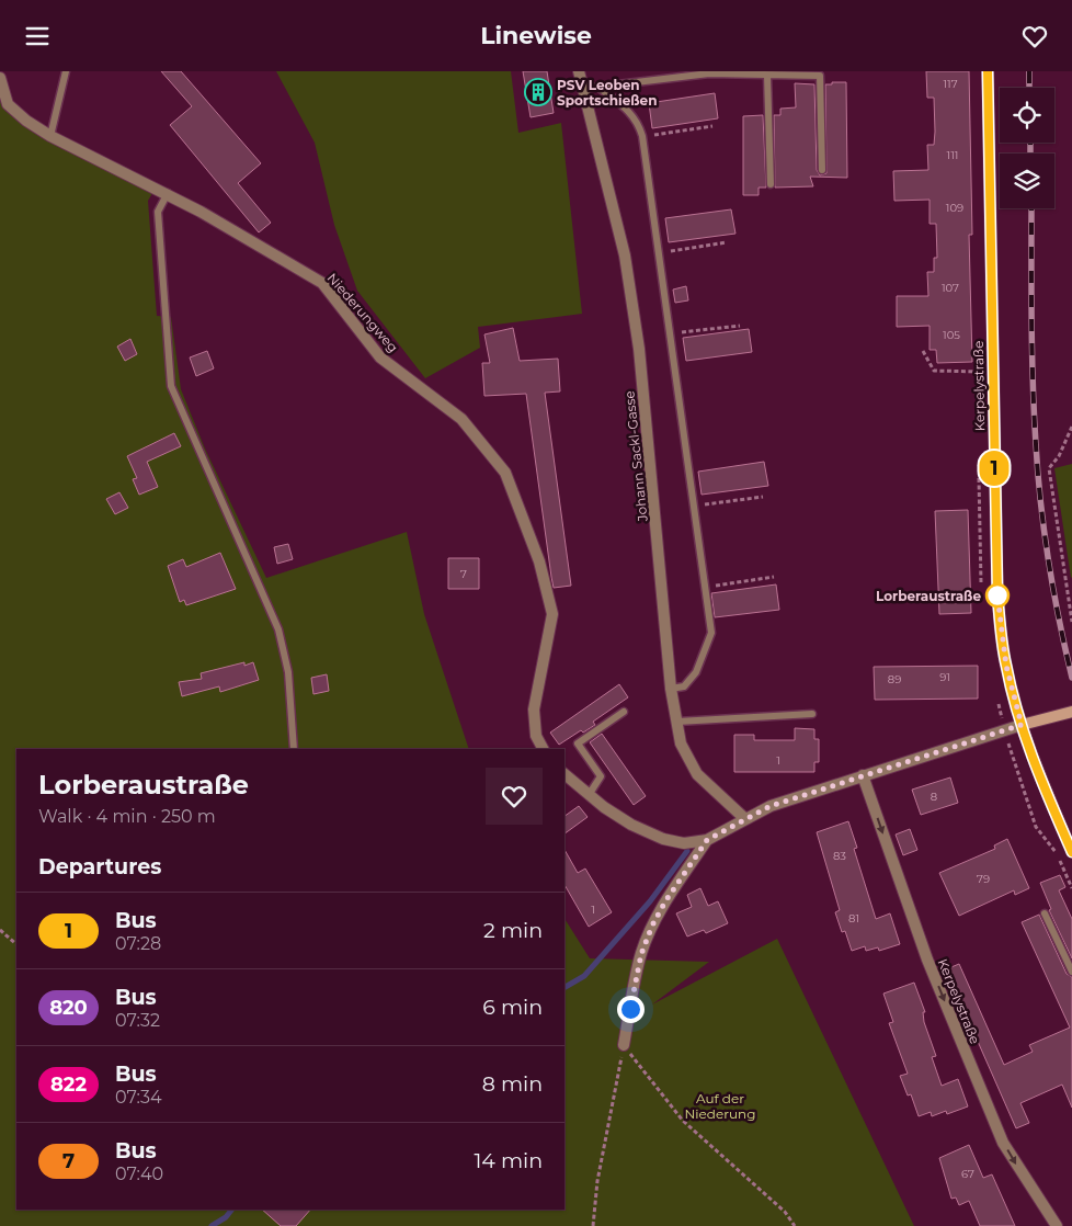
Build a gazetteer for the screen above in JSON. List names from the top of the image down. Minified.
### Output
{"streets":{"main road":["Kerpelystraße"],"street":["Niederungweg","Johann Sackl-Gasse"]},"one_way":["Kerpelystraße"],"parks":["Auf der Niederung"],"places":{"building":["PSV Leoben Sportschießen"],"other":["Lorberaustraße"]},"lines":["bus line 1"],"house_numbers":["117","111","109","107","105","7","91","89","1","8","83","79","1","81","67"],"page":{"header":"Linewise","on_map":"1","heading":[["Lorberaustraße","Walk · 4 min · 250 m"],"Departures"],"list":[{"mark":"1","name":"Bus","note":"07:28","value":"2 min"},{"mark":"820","name":"Bus","note":"07:32","value":"6 min"},{"mark":"822","name":"Bus","note":"07:34","value":"8 min"},{"mark":"7","name":"Bus","note":"07:40","value":"14 min"}]}}
